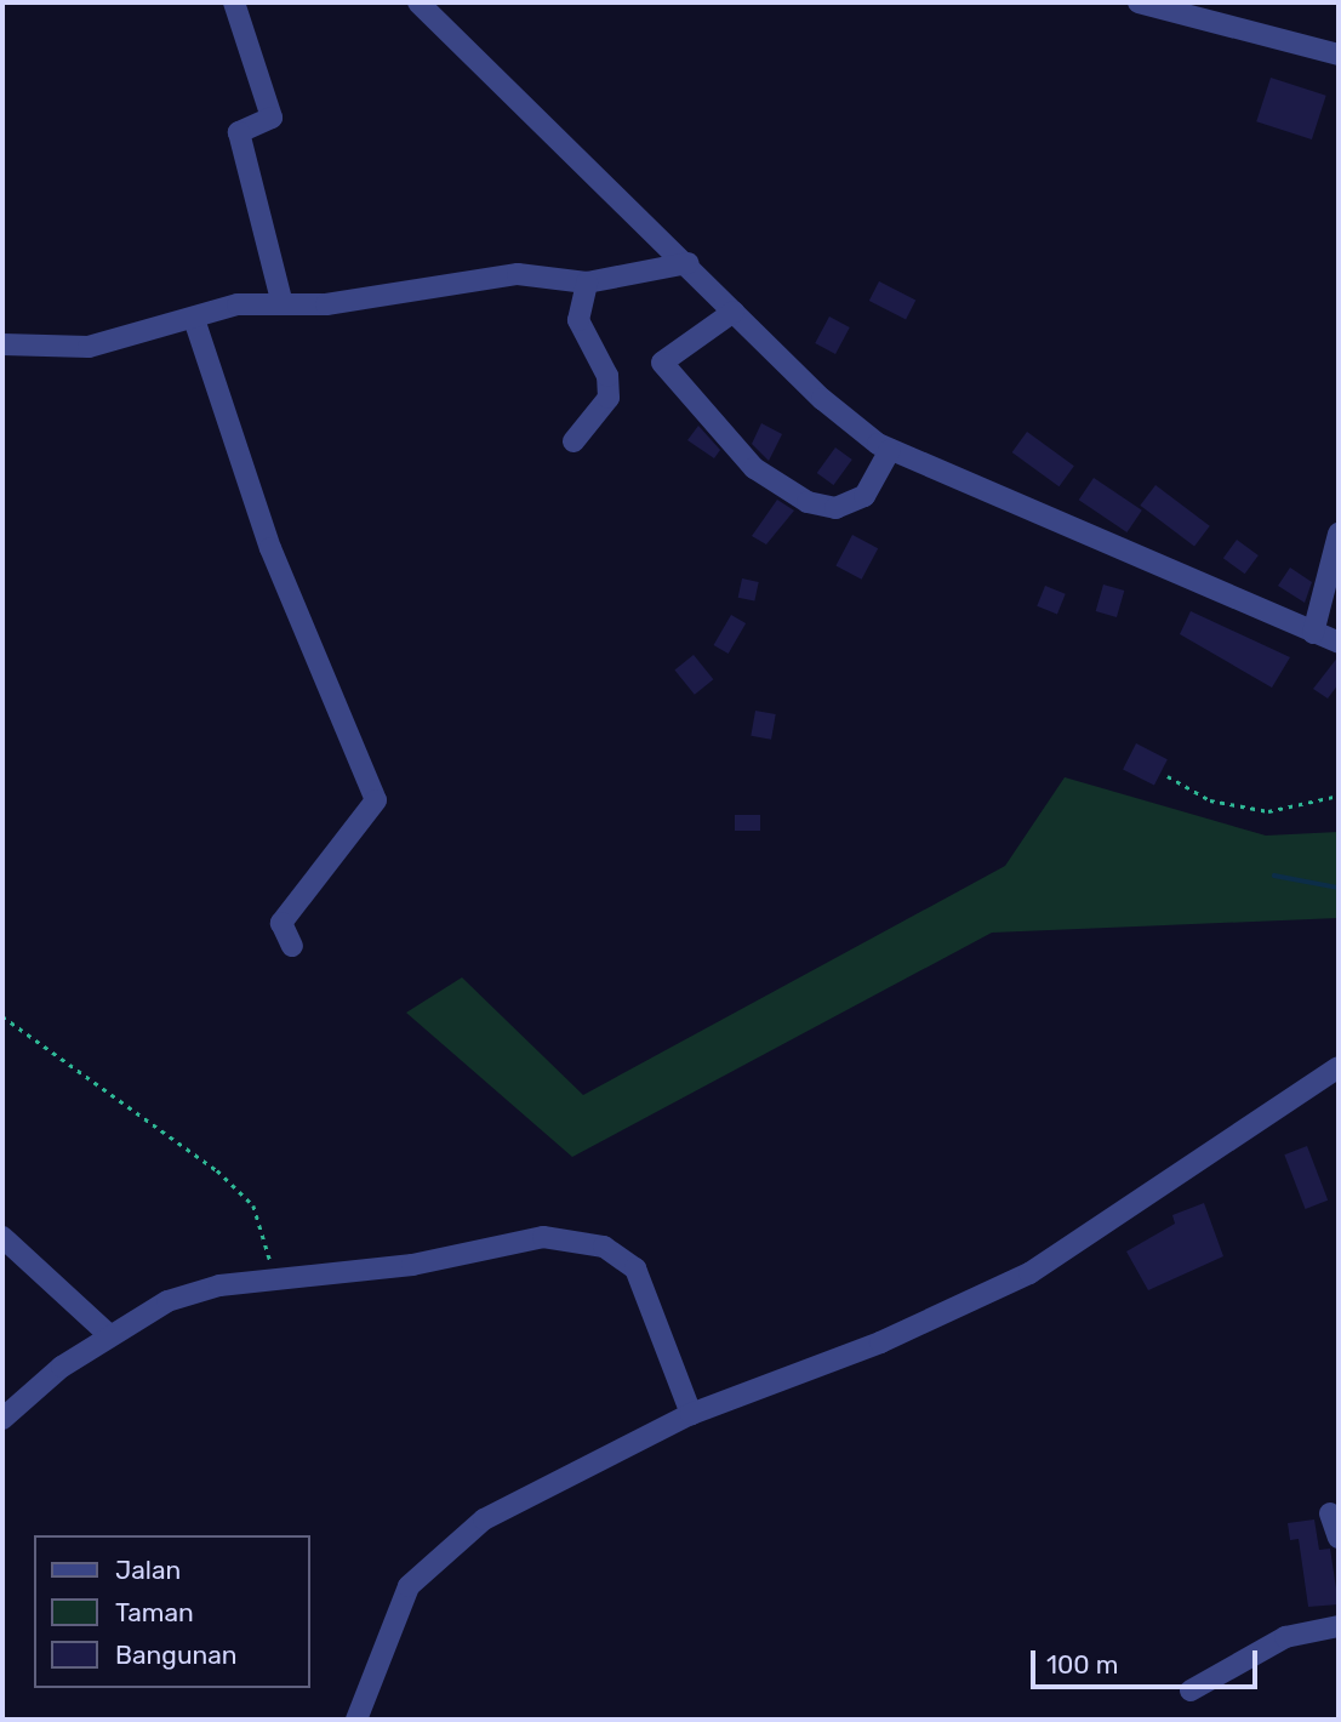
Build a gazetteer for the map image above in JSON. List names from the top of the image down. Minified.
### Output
{"legend":["Jalan","Taman","Bangunan"],"scale_bar":"100 m"}
